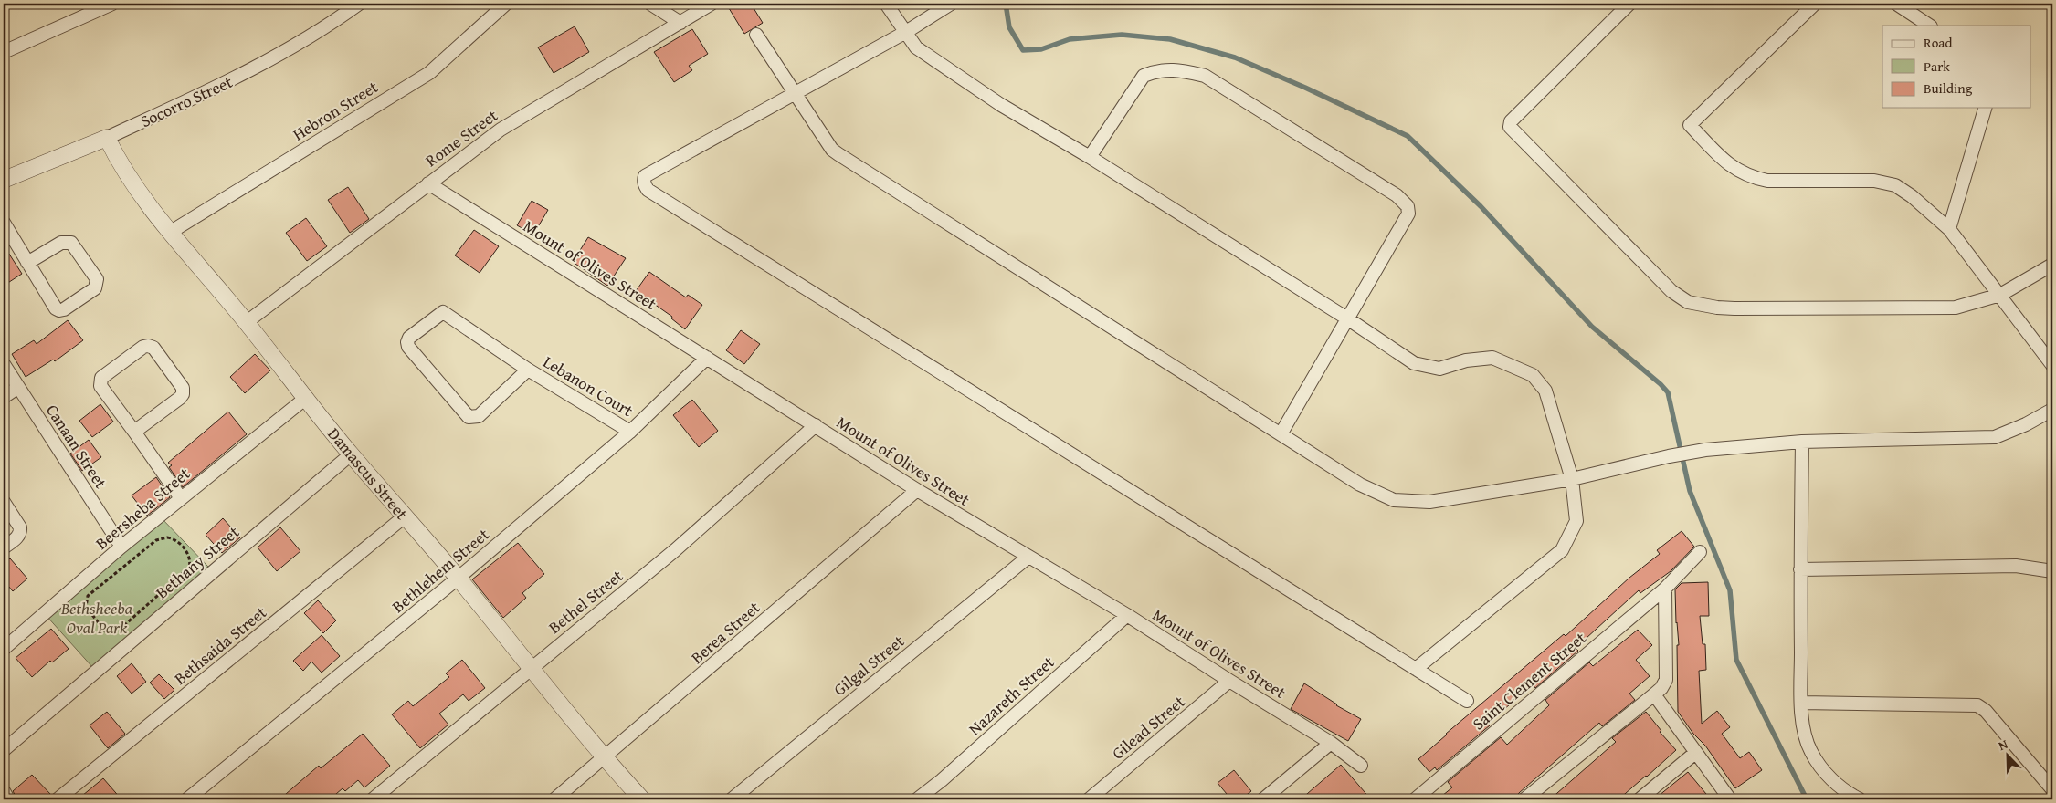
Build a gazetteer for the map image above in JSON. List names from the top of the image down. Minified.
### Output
{"streets":{"street":["Socorro Street","Hebron Street","Rome Street","Mount of Olives Street","Lebanon Court","Canaan Street","Damascus Street","Beersheba Street","Bethany Street","Bethlehem Street","Bethel Street","Berea Street","Bethsaida Street","Gilgal Street","Saint Clement Street","Nazareth Street","Gilead Street"]},"crossings":[["Socorro Street","Damascus Street"],["Hebron Street","Damascus Street"],["Rome Street","Mount of Olives Street"],["Rome Street","Damascus Street"],["Mount of Olives Street","Bethlehem Street"],["Mount of Olives Street","Bethel Street"],["Mount of Olives Street","Berea Street"],["Mount of Olives Street","Gilgal Street"],["Mount of Olives Street","Nazareth Street"],["Mount of Olives Street","Gilead Street"],["Lebanon Court","Bethlehem Street"],["Canaan Street","Beersheba Street"],["Damascus Street","Beersheba Street"],["Damascus Street","Bethany Street"],["Damascus Street","Bethlehem Street"],["Damascus Street","Bethel Street"],["Damascus Street","Berea Street"],["Damascus Street","Bethsaida Street"]],"parks":["Bethsheeba Oval Park"],"legend":["Road","Park","Building"],"north":"top left"}
